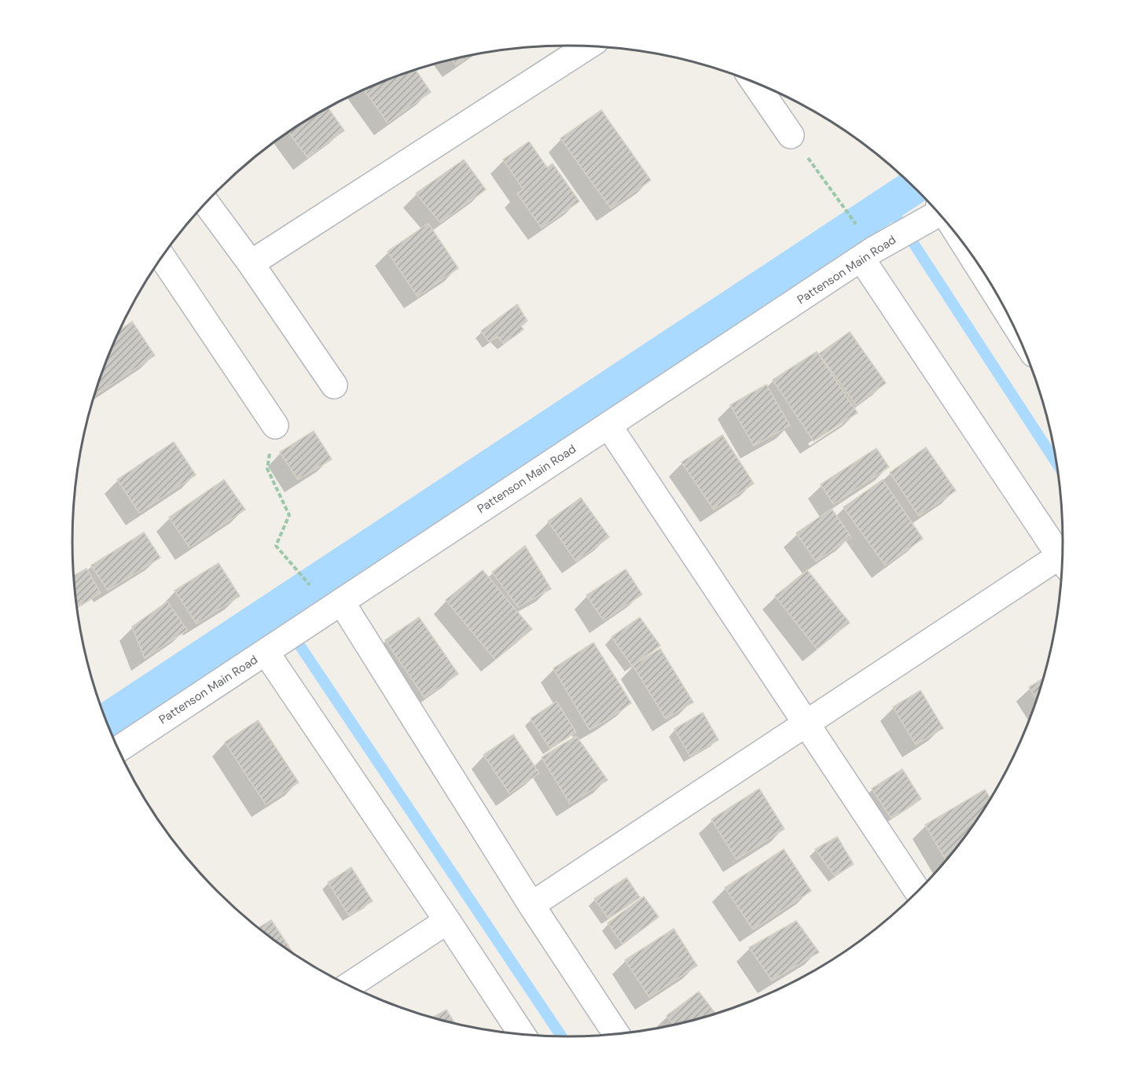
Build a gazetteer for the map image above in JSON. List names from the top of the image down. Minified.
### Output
{"streets":{"street":["Pattenson Main Road"]}}
